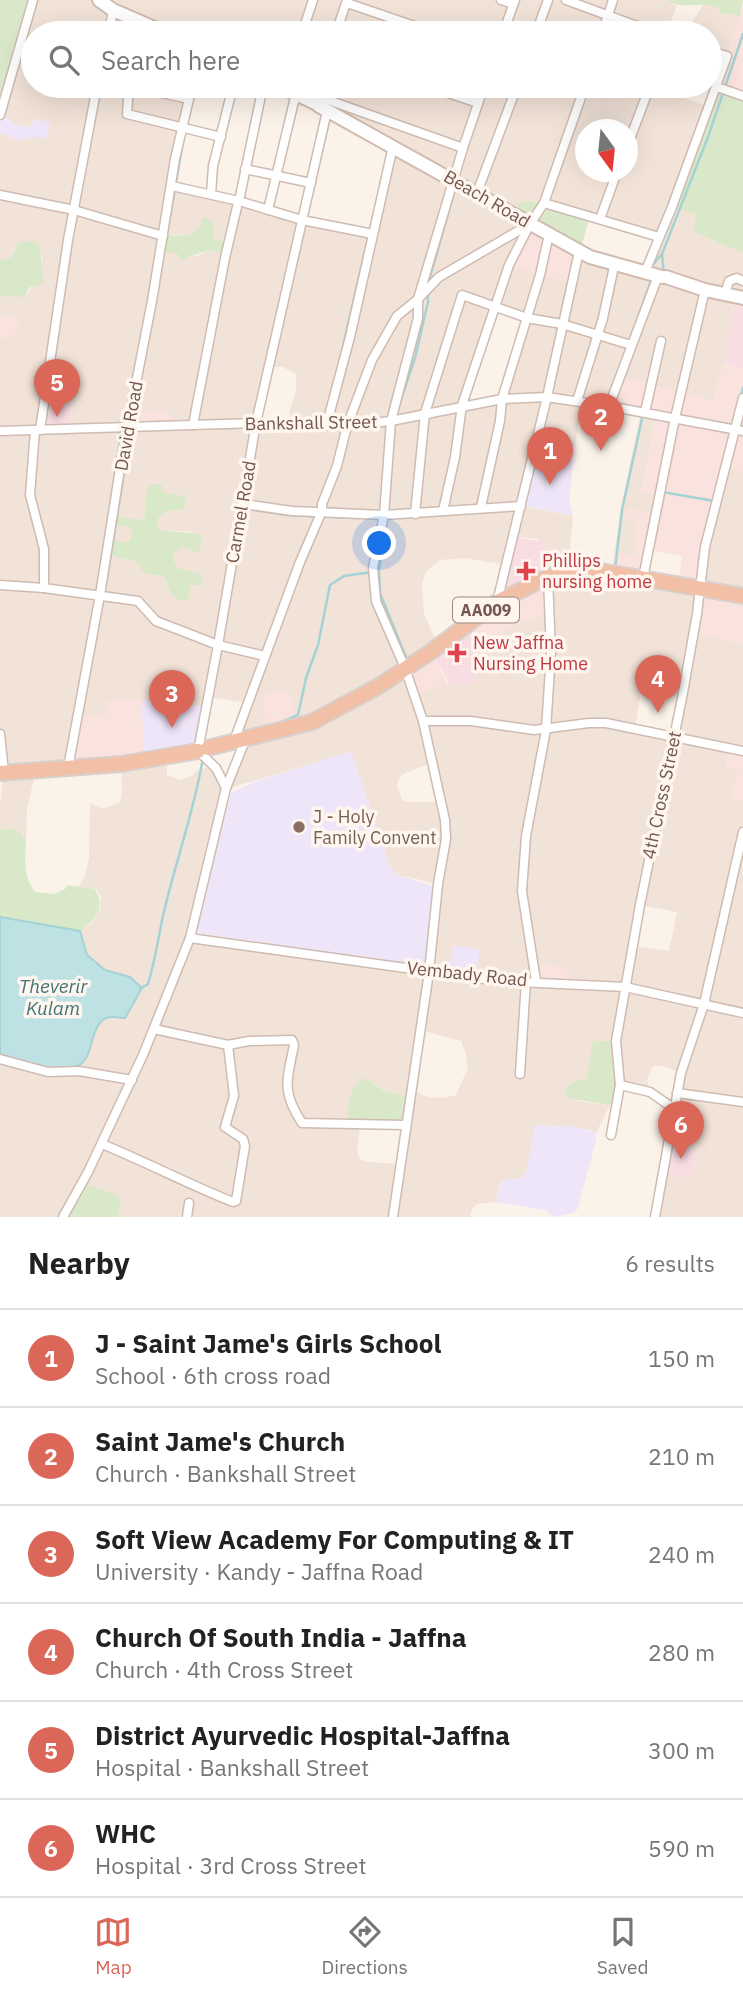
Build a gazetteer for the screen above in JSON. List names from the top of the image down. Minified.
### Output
{"streets":{"highway":["AA009"],"main road":["Beach Road"],"street":["Bankshall Street","David Road","Carmel Road","4th Cross Street","Vembady Road"]},"crossings":[["Beach Road","Carmel Road"],["Bankshall Street","David Road"],["Bankshall Street","Carmel Road"],["Bankshall Street","4th Cross Street"],["David Road","AA009"],["Carmel Road","AA009"],["AA009","4th Cross Street"],["4th Cross Street","Vembady Road"]],"water":["Theverir Kulam"],"places":{"health":["Phillips nursing home","New Jaffna Nursing Home"],"other":["J - Holy Family Convent"]},"north":"bottom","page":{"search":"Search here","pins":["5","2","1","4","3","6"],"heading":["Nearby","6 results"],"list":[{"mark":"1","name":"J - Saint Jame's Girls School","note":"School · 6th cross road","value":"150 m"},{"mark":"2","name":"Saint Jame's Church","note":"Church · Bankshall Street","value":"210 m"},{"mark":"3","name":"Soft View Academy For Computing & IT","note":"University · Kandy - Jaffna Road","value":"240 m"},{"mark":"4","name":"Church Of South India - Jaffna","note":"Church · 4th Cross Street","value":"280 m"},{"mark":"5","name":"District Ayurvedic Hospital-Jaffna","note":"Hospital · Bankshall Street","value":"300 m"},{"mark":"6","name":"WHC","note":"Hospital · 3rd Cross Street","value":"590 m"}],"nav":["Map","Directions","Saved"]}}
